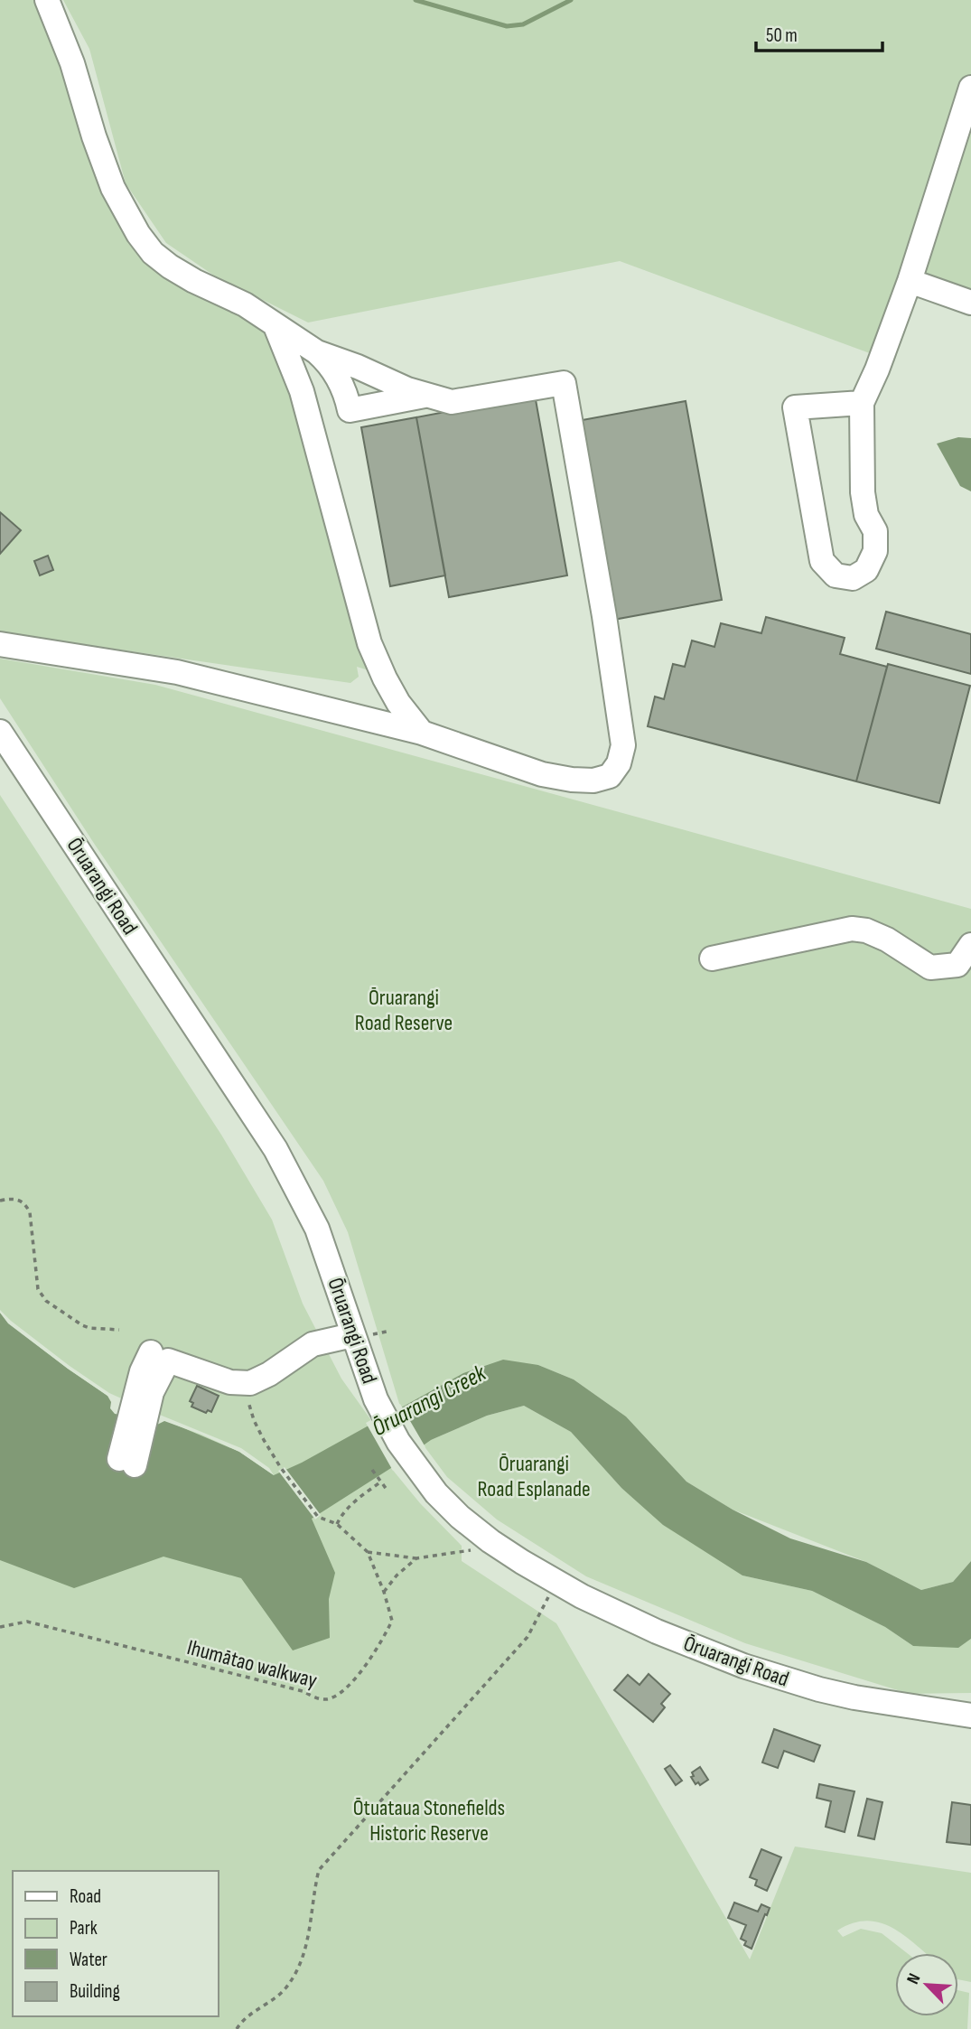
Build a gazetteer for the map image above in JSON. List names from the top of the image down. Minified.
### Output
{"streets":{"street":["Ōruarangi Road"],"path":["Ihumātao walkway"]},"water":["Ōruarangi Creek"],"parks":["Ōruarangi Road Reserve","Ōruarangi Road Esplanade","Ōtuataua Stonefields Historic Reserve"],"legend":["Road","Park","Water","Building"],"scale_bar":"50 m","north":"top left"}
